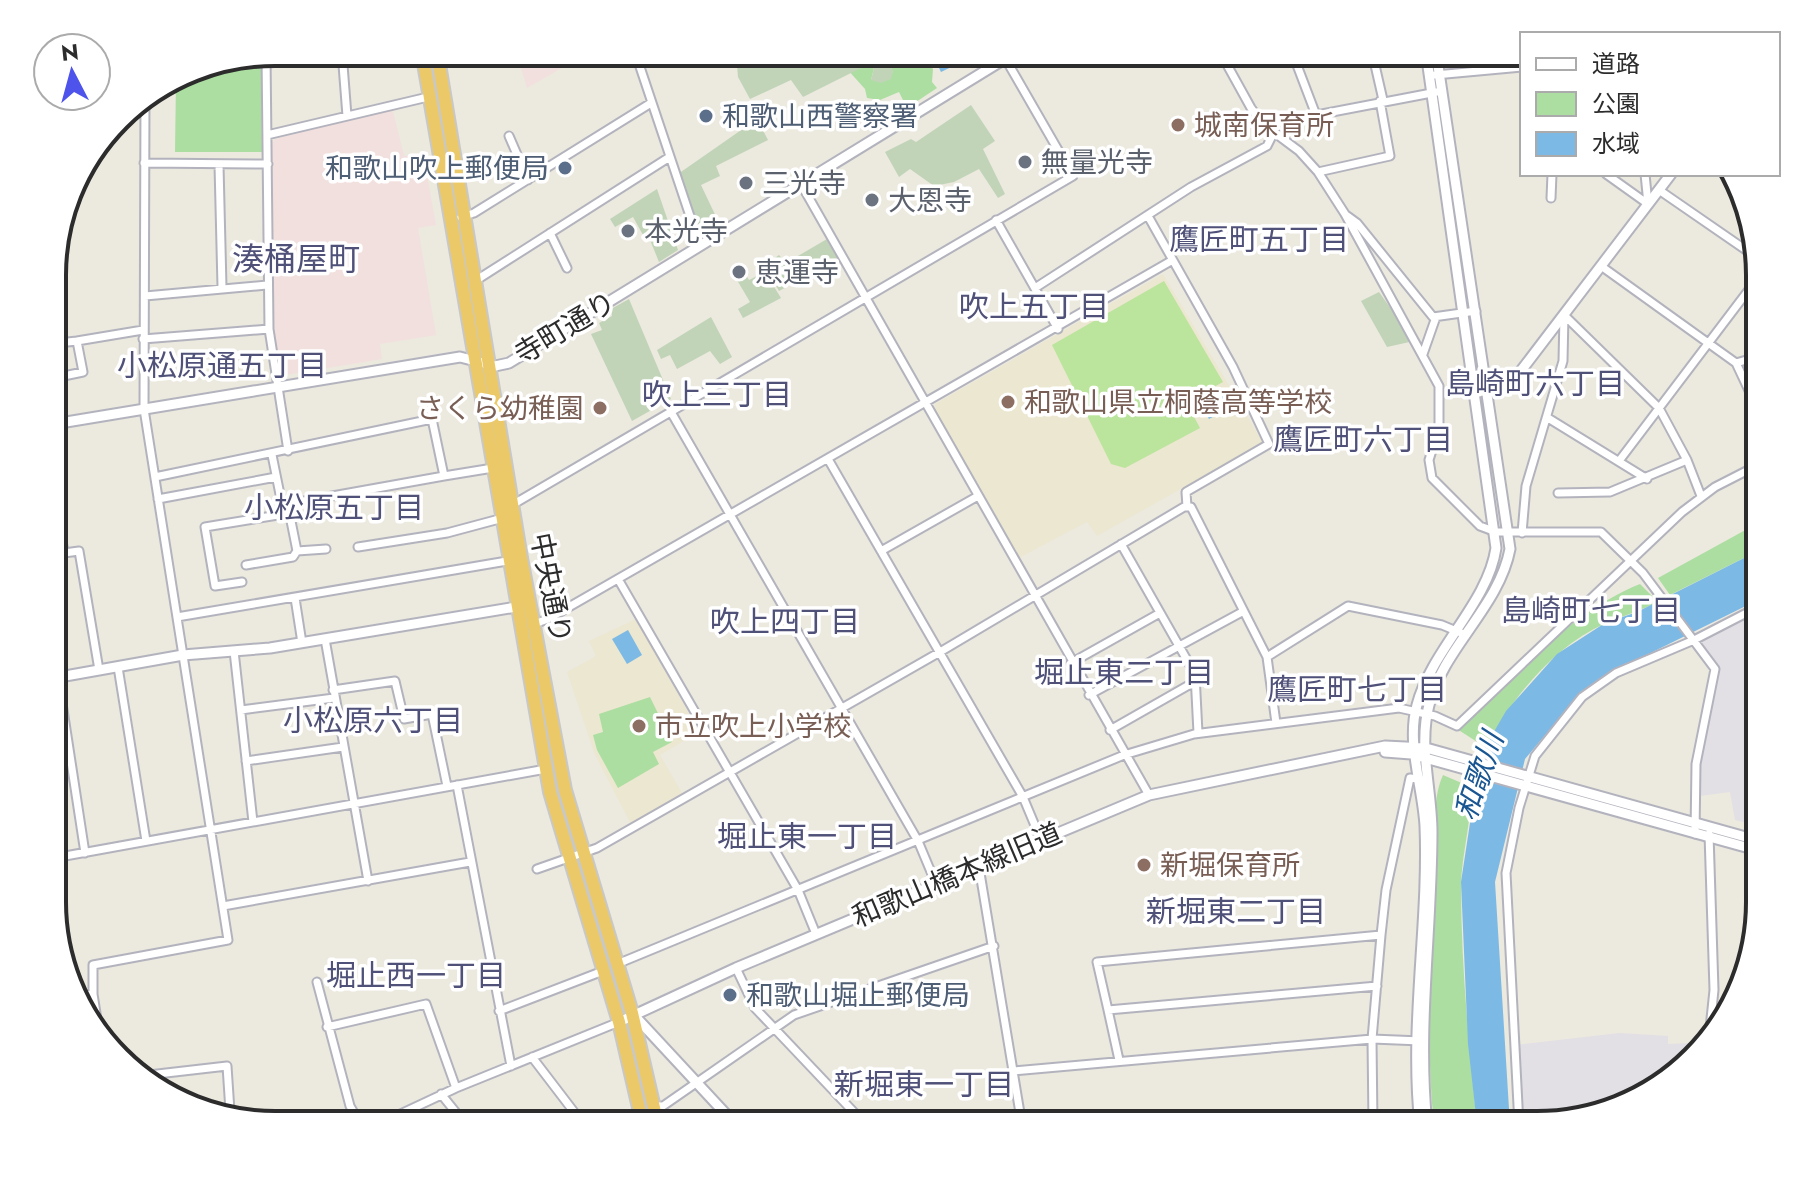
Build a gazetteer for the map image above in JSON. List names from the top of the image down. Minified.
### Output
{"streets":{"highway":["中央通り"],"street":["寺町通り","和歌山橋本線旧道"]},"crossings":[["寺町通り","中央通り"],["中央通り","和歌山橋本線旧道"]],"districts":["鷹匠町五丁目","湊桶屋町","吹上五丁目","小松原通五丁目","島崎町六丁目","吹上三丁目","鷹匠町六丁目","小松原五丁目","島崎町七丁目","吹上四丁目","堀止東二丁目","鷹匠町七丁目","小松原六丁目","堀止東一丁目","新堀東二丁目","堀止西一丁目","新堀東一丁目"],"water":["和歌川"],"places":["和歌山西警察署","城南保育所","無量光寺","和歌山吹上郵便局","三光寺","大恩寺","本光寺","恵運寺","和歌山県立桐蔭高等学校","さくら幼稚園","市立吹上小学校","新堀保育所","和歌山堀止郵便局"],"legend":["道路","公園","水域"],"north":"top"}
